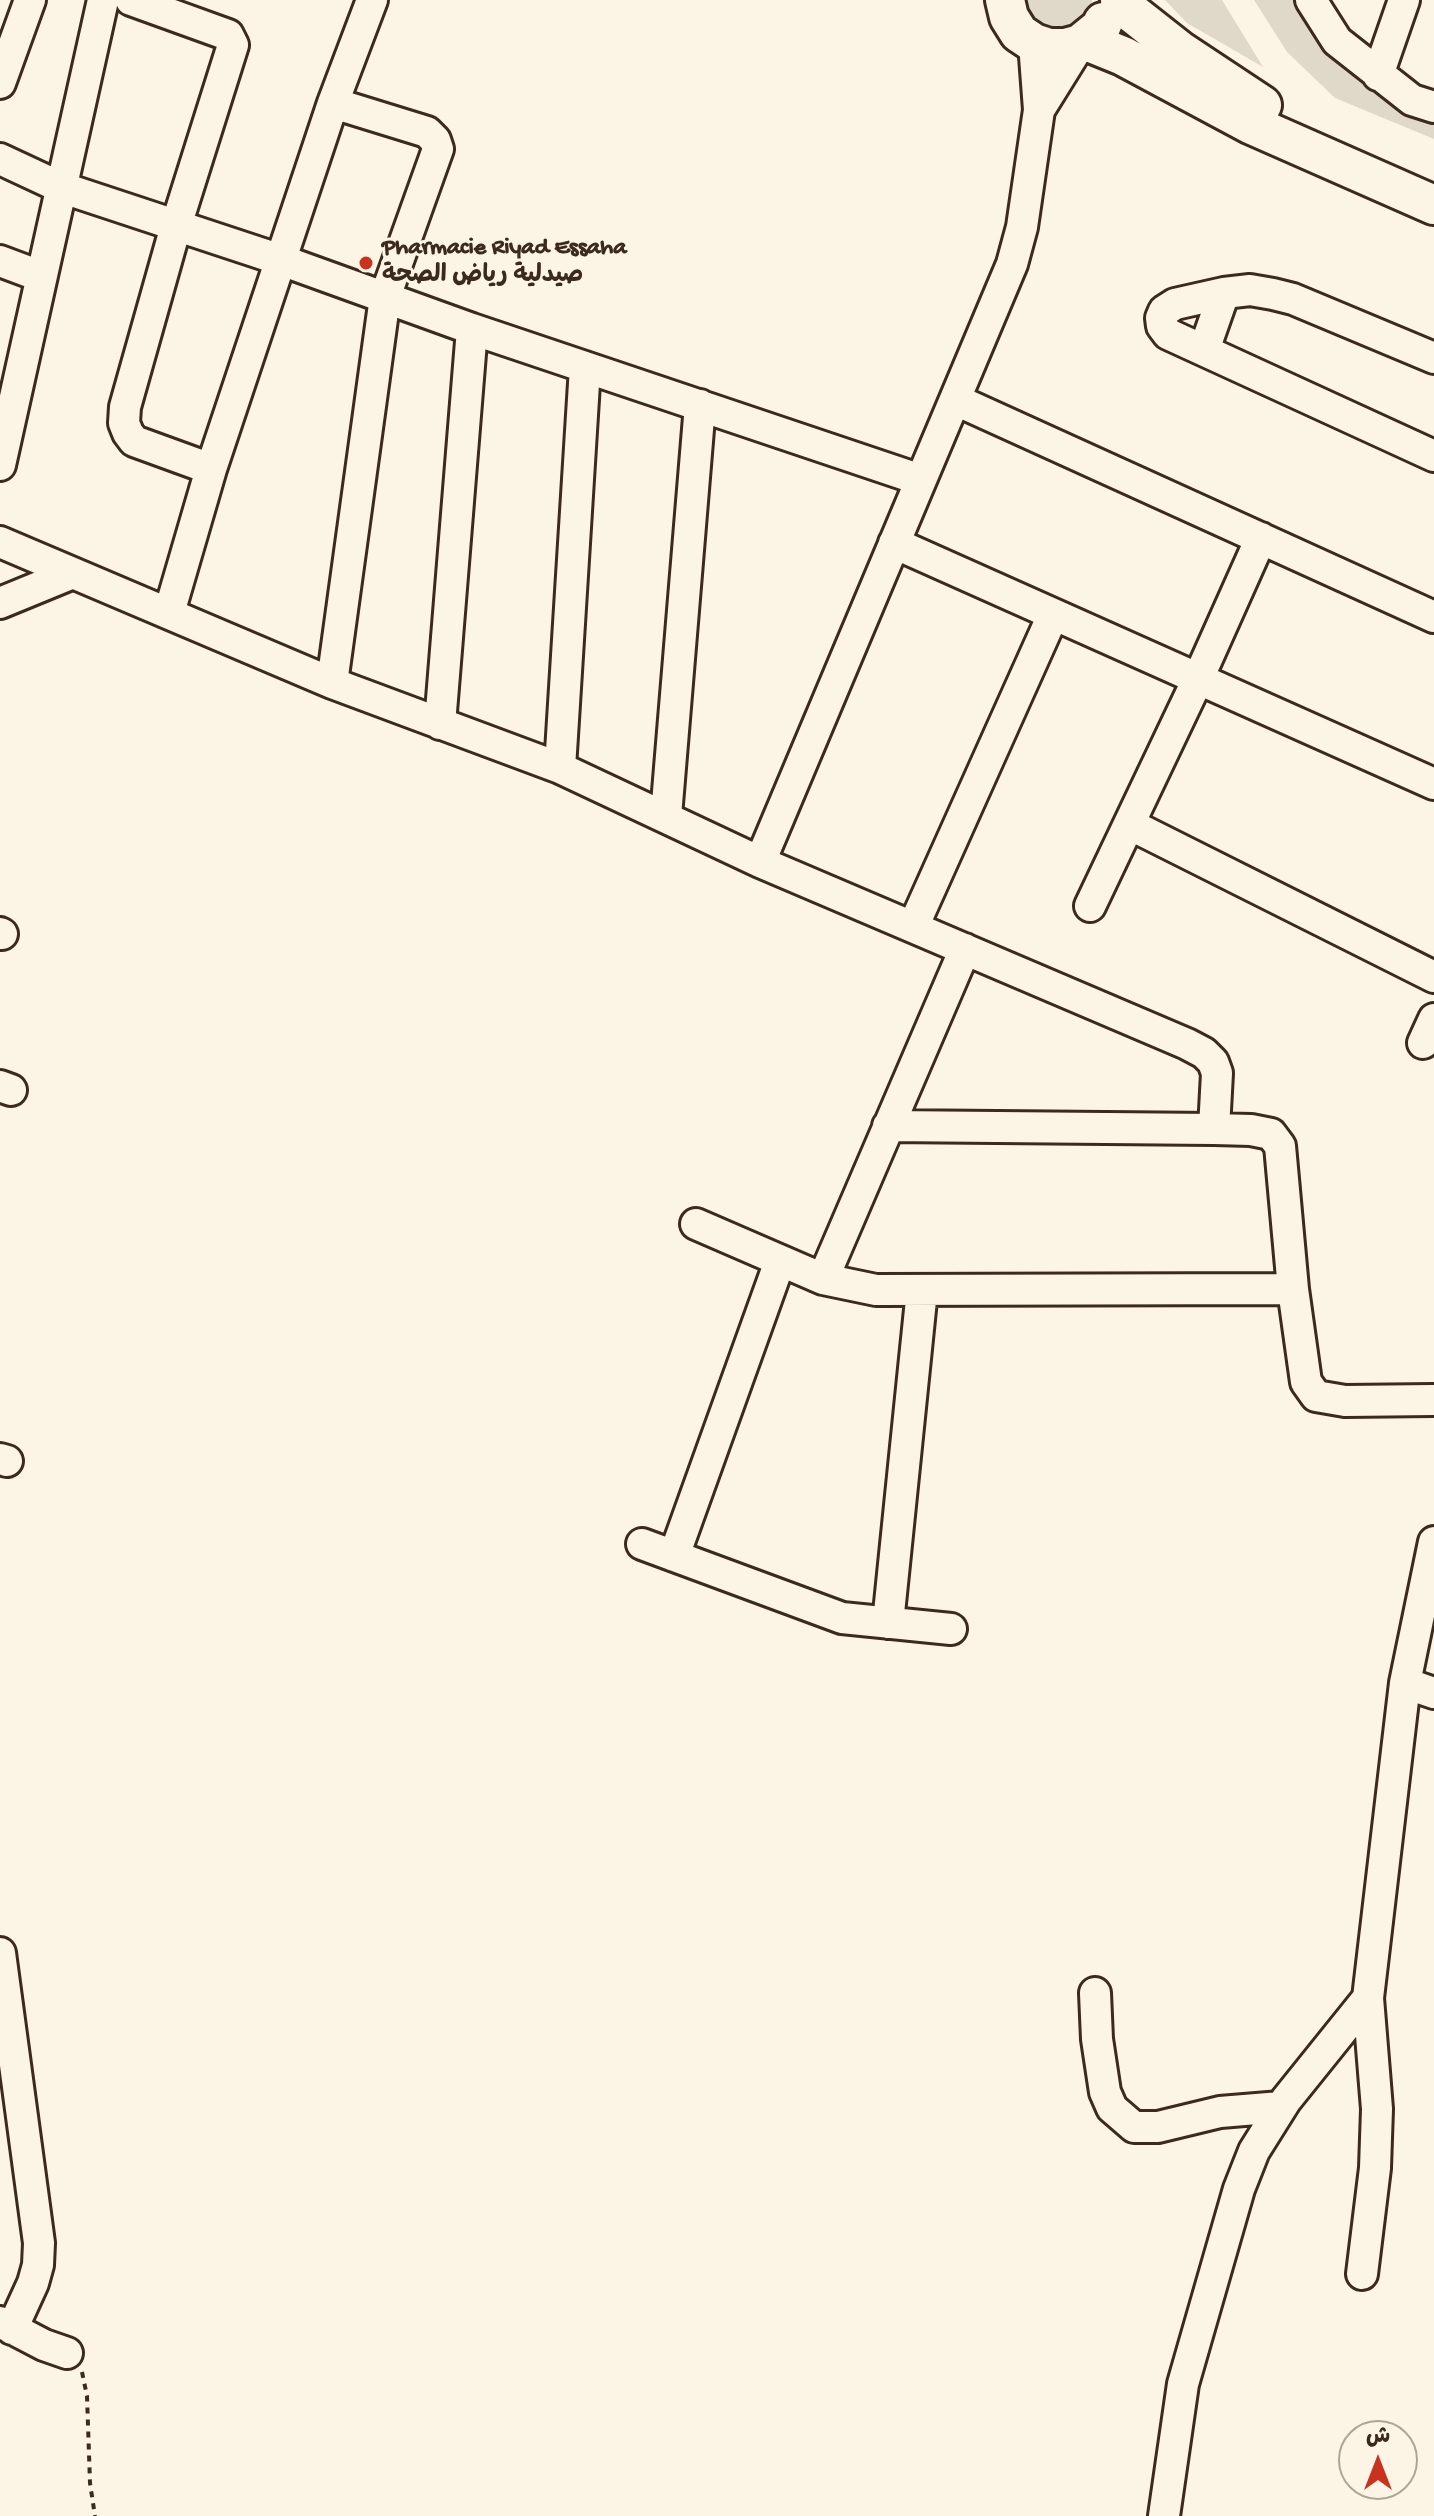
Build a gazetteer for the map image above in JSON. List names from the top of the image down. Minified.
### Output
{"places":["Pharmacie Riyad Essaha صيدلية رياض الصحة"],"north":"top"}
